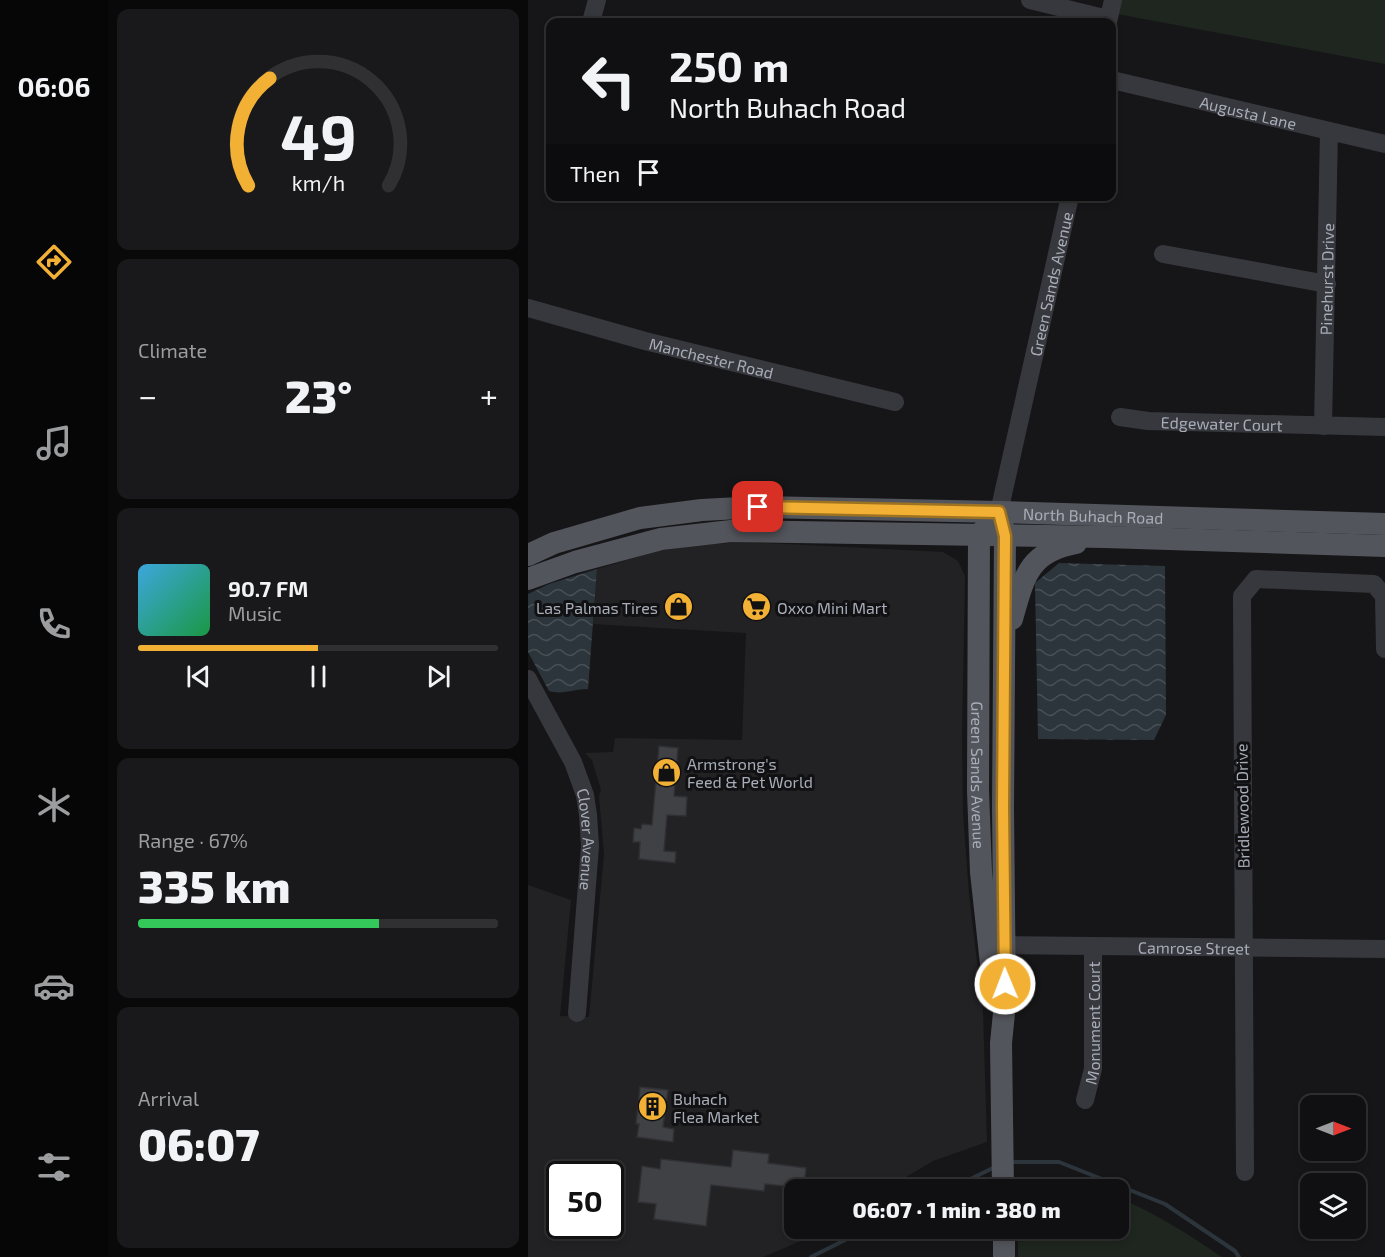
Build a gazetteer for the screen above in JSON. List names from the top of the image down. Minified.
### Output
{"streets":{"main road":["Green Sands Avenue","North Buhach Road"],"street":["Augusta Lane","Pinehurst Drive","Manchester Road","Edgewater Court","Bridlewood Drive","Clover Avenue","Camrose Street","Monument Court"]},"crossings":[["Augusta Lane","Pinehurst Drive"],["Pinehurst Drive","Edgewater Court"],["Green Sands Avenue","North Buhach Road"],["Green Sands Avenue","Camrose Street"],["Bridlewood Drive","Camrose Street"],["Camrose Street","Monument Court"]],"places":{"shop":["Las Palmas Tires","Armstrong's Feed & Pet World"],"supermarket":["Oxxo Mini Mart"],"building":["Buhach Flea Market"]},"north":"right","page":{"tabs":"06:06","turn":["250 m","North Buhach Road"],"then":"Then","tile":["Climate",["Range · 67%","335 km"],["Arrival","06:07"]],"heat":["−","23°","+"],"song":["90.7 FM","Music"],"limit":"50","trip":"06:07 · 1 min · 380 m","gauge":["49","km/h"]}}
